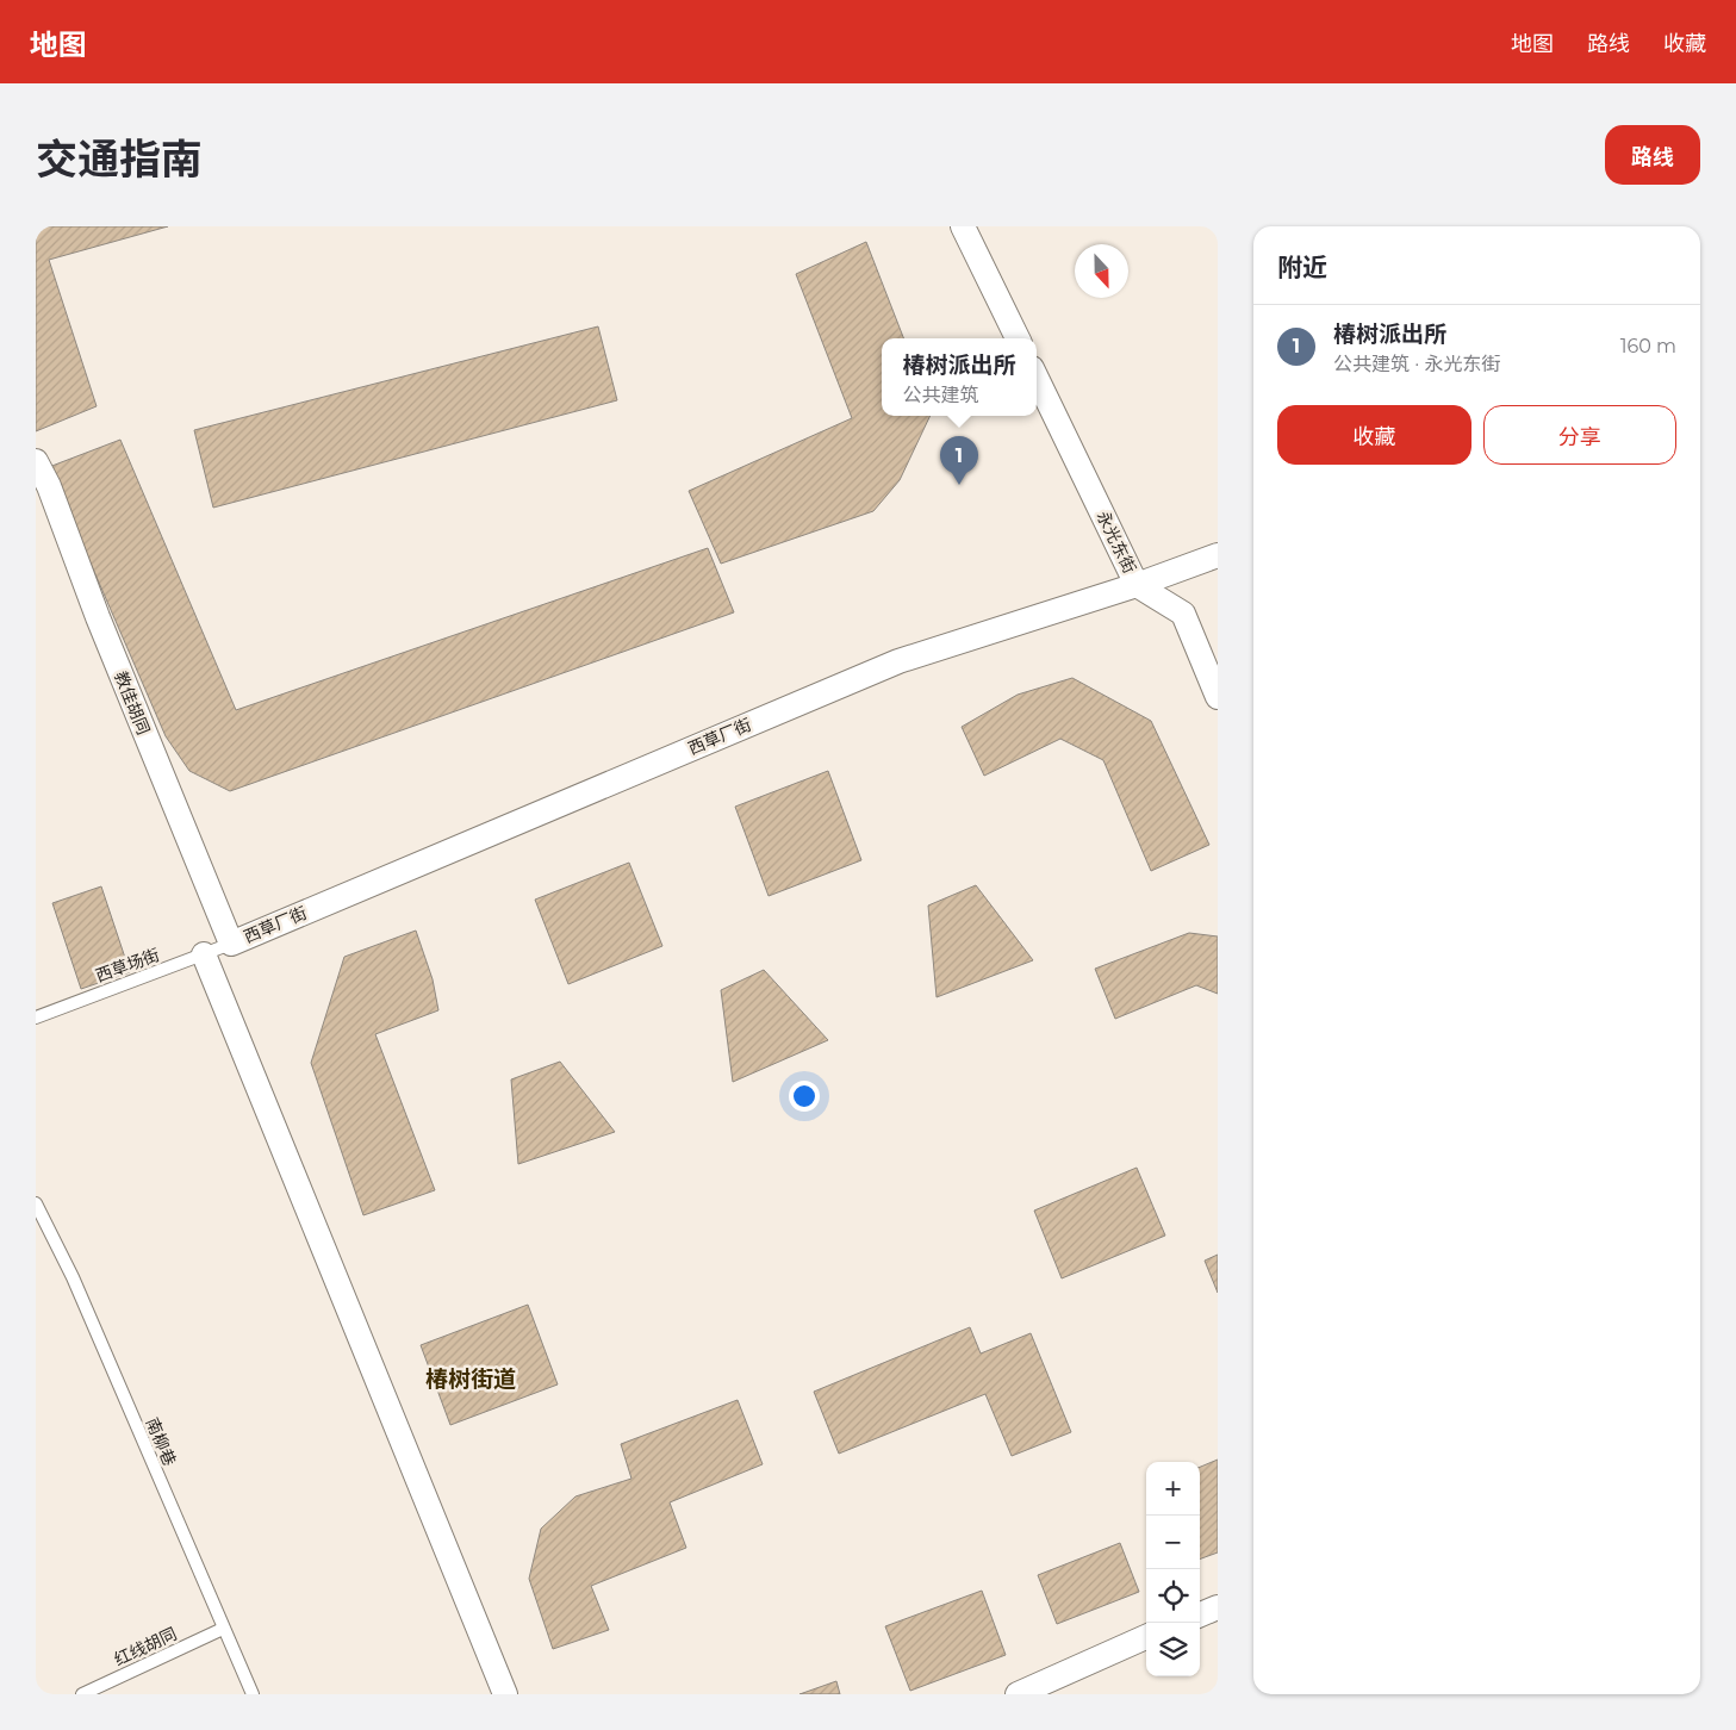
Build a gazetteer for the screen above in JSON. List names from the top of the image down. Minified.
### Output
{"streets":{"street":["永光东街","教佳胡同","西草厂街"],"lane":["西草场街","南柳巷","红线胡同"]},"crossings":[["永光东街","西草厂街"],["教佳胡同","西草厂街"],["教佳胡同","西草场街"],["西草厂街","西草场街"],["南柳巷","红线胡同"]],"districts":["椿树街道"],"north":"bottom","page":{"header":"地图","nav":["地图","路线","收藏"],"title":"交通指南","buttons":["路线",["收藏","分享"]],"heading":"附近","list":[{"mark":"1","name":"椿树派出所","note":"公共建筑 · 永光东街","value":"160 m"}],"popup":["椿树派出所","公共建筑"],"pins":"1","map_buttons":["+","−"]}}
